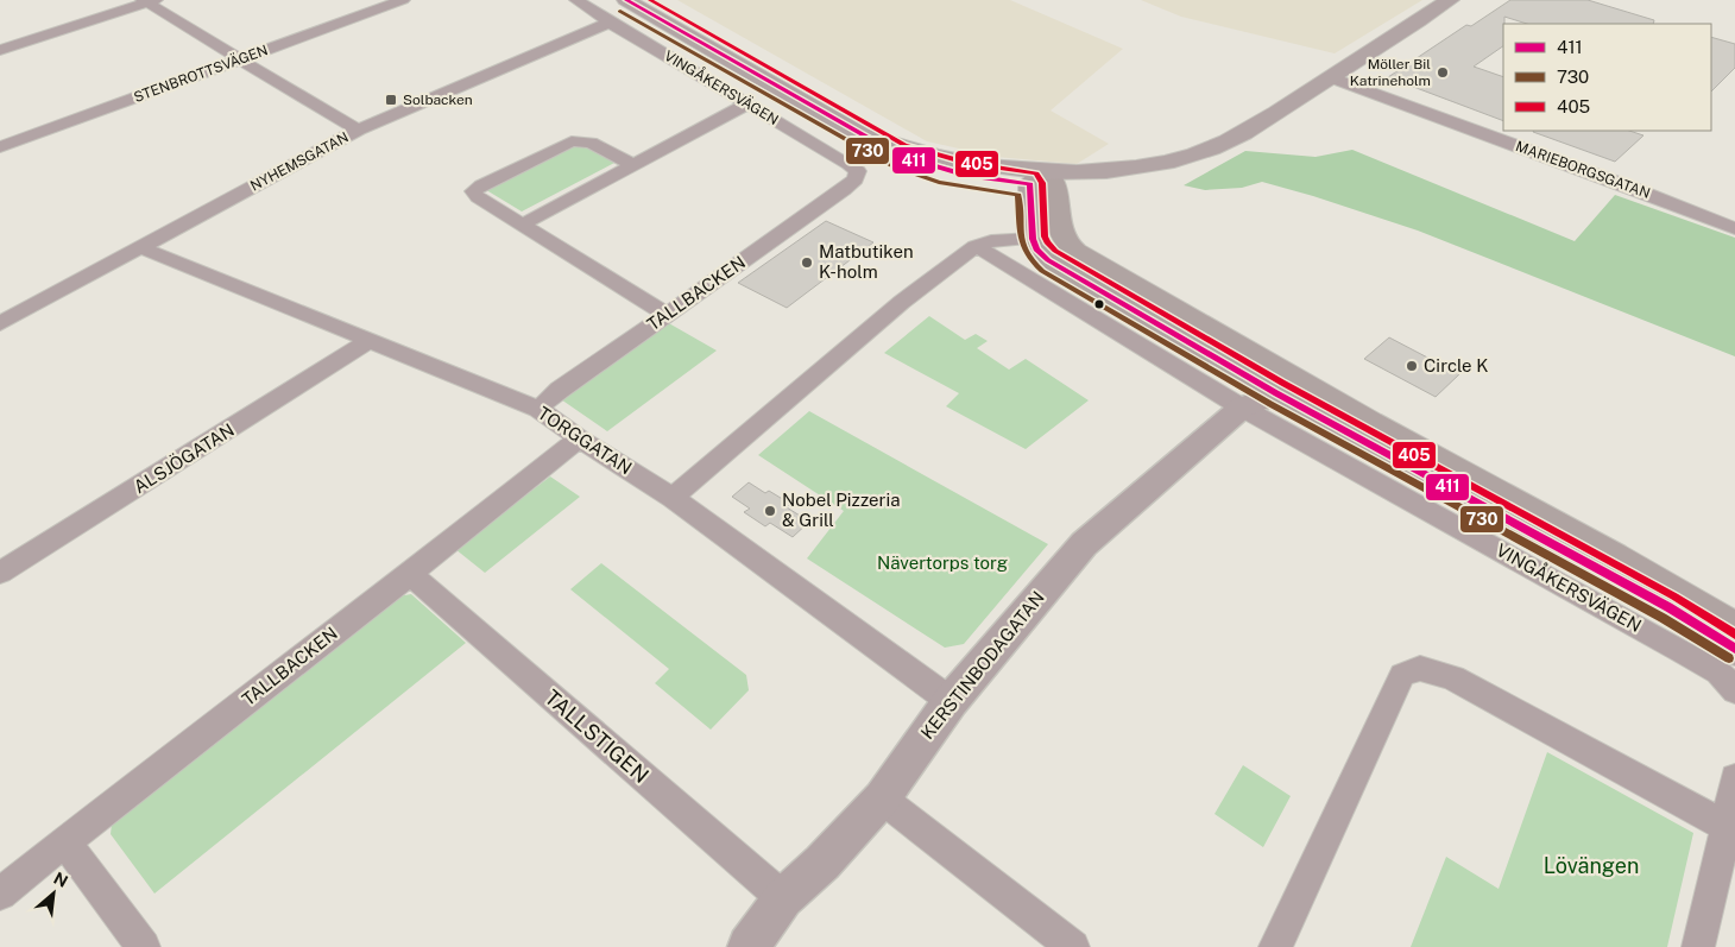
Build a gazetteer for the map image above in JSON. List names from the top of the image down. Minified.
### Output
{"streets":{"main road":["VINGÅKERSVÄGEN"],"street":["STENBROTTSVÄGEN","NYHEMSGATAN","MARIEBORGSGATAN","TALLBACKEN","TORGGATAN","ALSJÖGATAN","KERSTINBODAGATAN","TALLSTIGEN"]},"crossings":[["VINGÅKERSVÄGEN","NYHEMSGATAN"],["VINGÅKERSVÄGEN","MARIEBORGSGATAN"],["VINGÅKERSVÄGEN","TALLBACKEN"],["VINGÅKERSVÄGEN","KERSTINBODAGATAN"],["NYHEMSGATAN","TORGGATAN"],["TALLBACKEN","TORGGATAN"],["TALLBACKEN","TALLSTIGEN"],["TORGGATAN","ALSJÖGATAN"],["TORGGATAN","KERSTINBODAGATAN"],["KERSTINBODAGATAN","TALLSTIGEN"]],"parks":["Nävertorps torg","Lövängen"],"places":{"other":["Möller Bil Katrineholm","Matbutiken K-holm","Circle K","Nobel Pizzeria & Grill"],"transit":["Solbacken"]},"lines":["transit line 411","transit line 405","transit line 730"],"legend":["411","730","405"],"north":"top right"}
